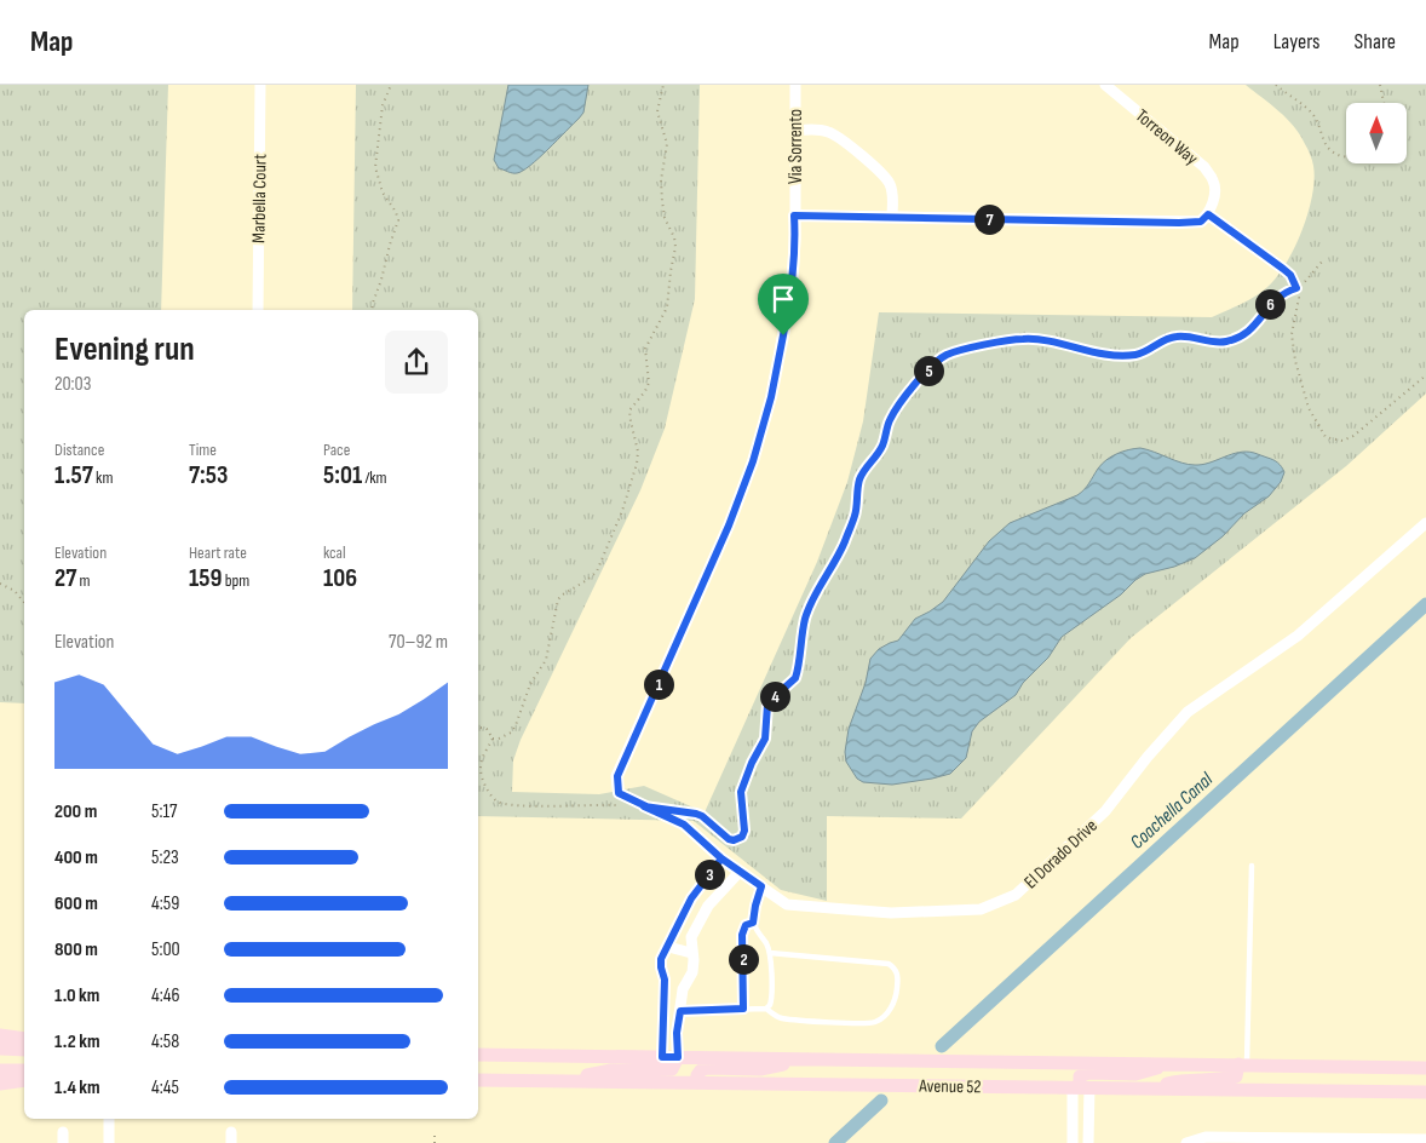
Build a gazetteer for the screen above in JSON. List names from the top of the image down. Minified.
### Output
{"streets":{"main road":["Avenue 52"],"street":["Torreon Way","Via Sorrento","Marbella Court","El Dorado Drive"]},"crossings":[["Via Sorrento","El Dorado Drive"]],"water":["Coachella Canal"],"north":"top","page":{"header":"Map","nav":["Map","Layers","Share"],"pins":["7","6","5","1","4","3","2"],"heading":["Evening run","20:03"],"stats":[["Distance","1.57 km"],["Time","7:53"],["Pace","5:01 /km"],["Elevation","27 m"],["Heart rate","159 bpm"],["kcal","106"]],"chart":["Elevation","70–92 m"],"list":[{"name":"200 m","note":"5:17"},{"name":"400 m","note":"5:23"},{"name":"600 m","note":"4:59"},{"name":"800 m","note":"5:00"},{"name":"1.0 km","note":"4:46"},{"name":"1.2 km","note":"4:58"},{"name":"1.4 km","note":"4:45"}]}}
